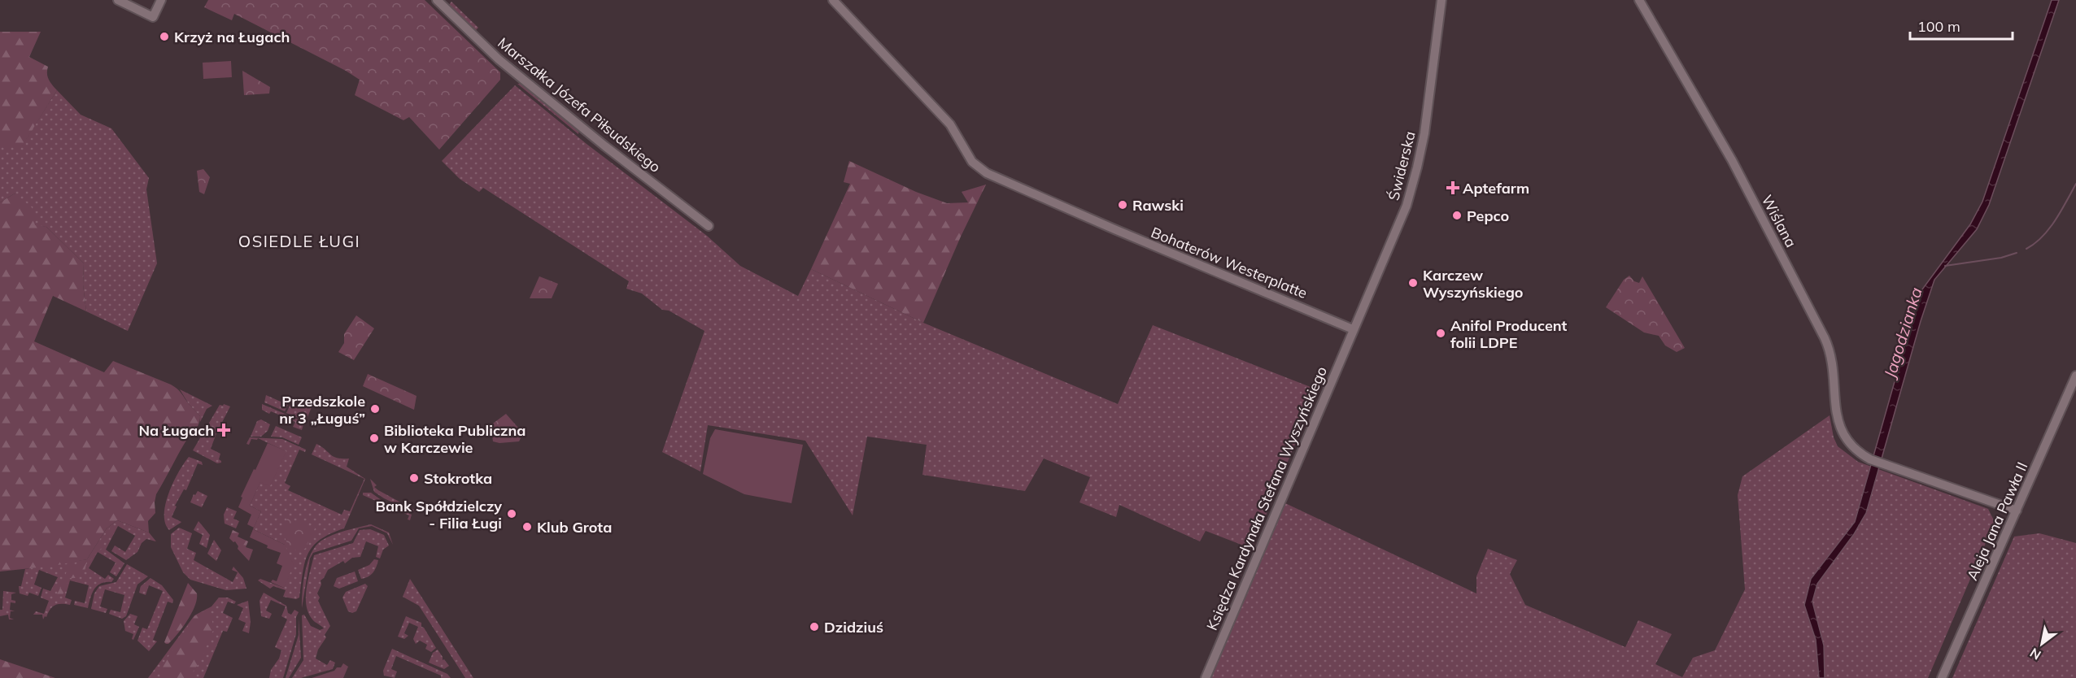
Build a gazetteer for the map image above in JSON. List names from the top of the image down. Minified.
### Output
{"streets":{"street":["Marszałka Józefa Piłsudskiego","Świderska","Wiślana","Bohaterów Westerplatte","Księdza Kardynała Stefana Wyszyńskiego","Aleja Jana Pawła II"]},"crossings":[["Świderska","Bohaterów Westerplatte"],["Świderska","Księdza Kardynała Stefana Wyszyńskiego"],["Wiślana","Aleja Jana Pawła II"],["Bohaterów Westerplatte","Księdza Kardynała Stefana Wyszyńskiego"]],"districts":["OSIEDLE ŁUGI"],"water":["Jagodzianka"],"places":{"other":["Krzyż na Ługach","Rawski","Pepco","Karczew Wyszyńskiego","Anifol Producent folii LDPE","Przedszkole nr 3 „Ługuś”","Biblioteka Publiczna w Karczewie","Stokrotka","Bank Spółdzielczy - Filia Ługi","Klub Grota","Dzidziuś"],"health":["Aptefarm","Na Ługach"]},"scale_bar":"100 m","north":"bottom left"}
